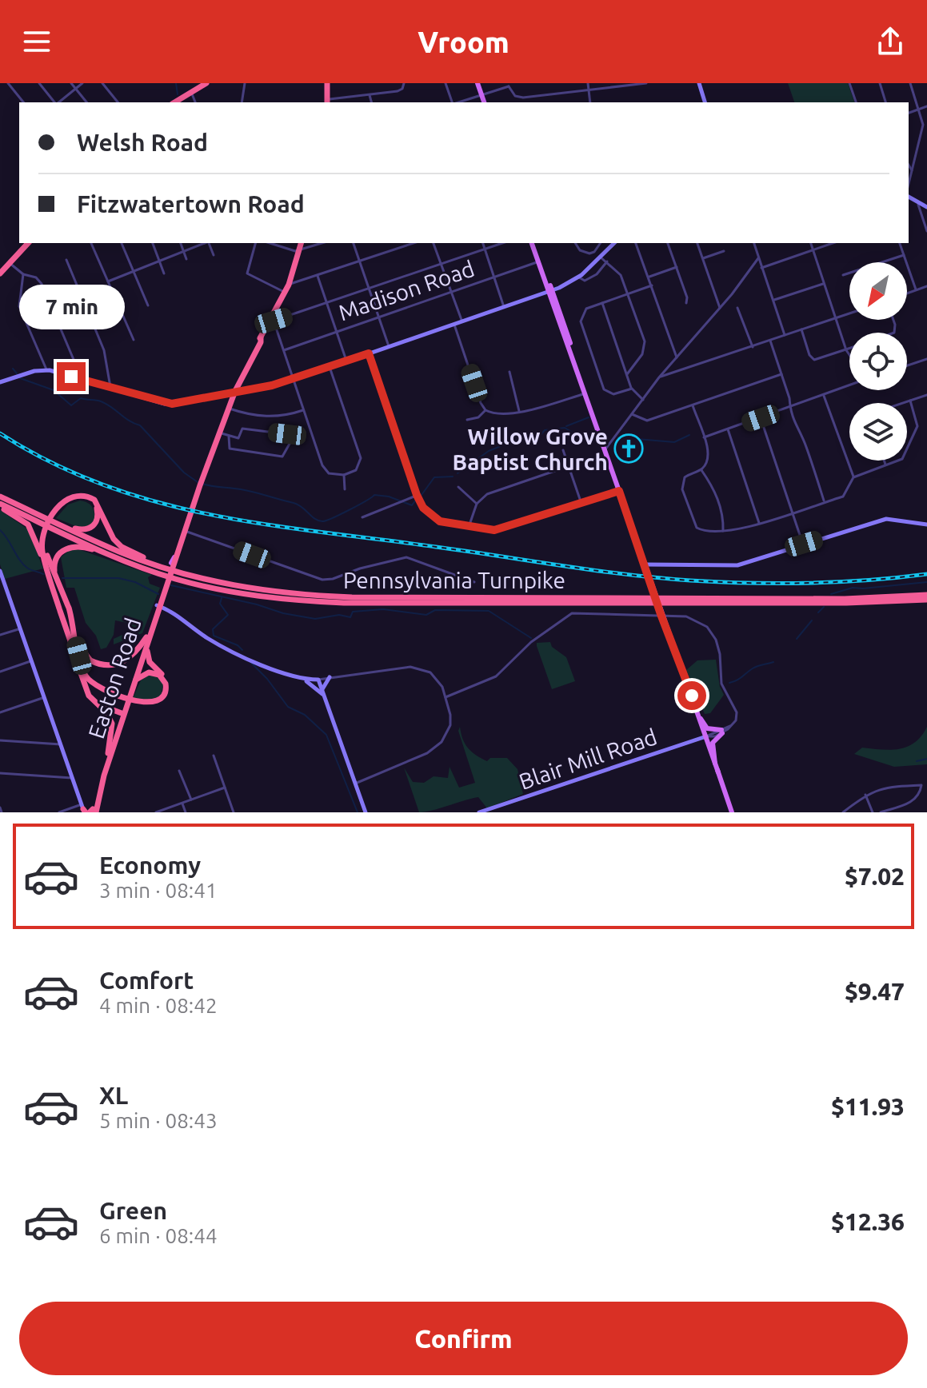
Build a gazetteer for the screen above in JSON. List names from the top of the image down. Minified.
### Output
{"streets":{"highway":["Pennsylvania Turnpike","Easton Road"],"street":["Madison Road","Blair Mill Road"]},"places":{"church":["Willow Grove Baptist Church"]},"north":"bottom left","page":{"header":"Vroom","banner":["Welsh Road","Fitzwatertown Road"],"bubble":"7 min","list":[{"name":"Economy","note":"3 min · 08:41","value":"$7.02"},{"name":"Comfort","note":"4 min · 08:42","value":"$9.47"},{"name":"XL","note":"5 min · 08:43","value":"$11.93"},{"name":"Green","note":"6 min · 08:44","value":"$12.36"}],"buttons":"Confirm"}}
